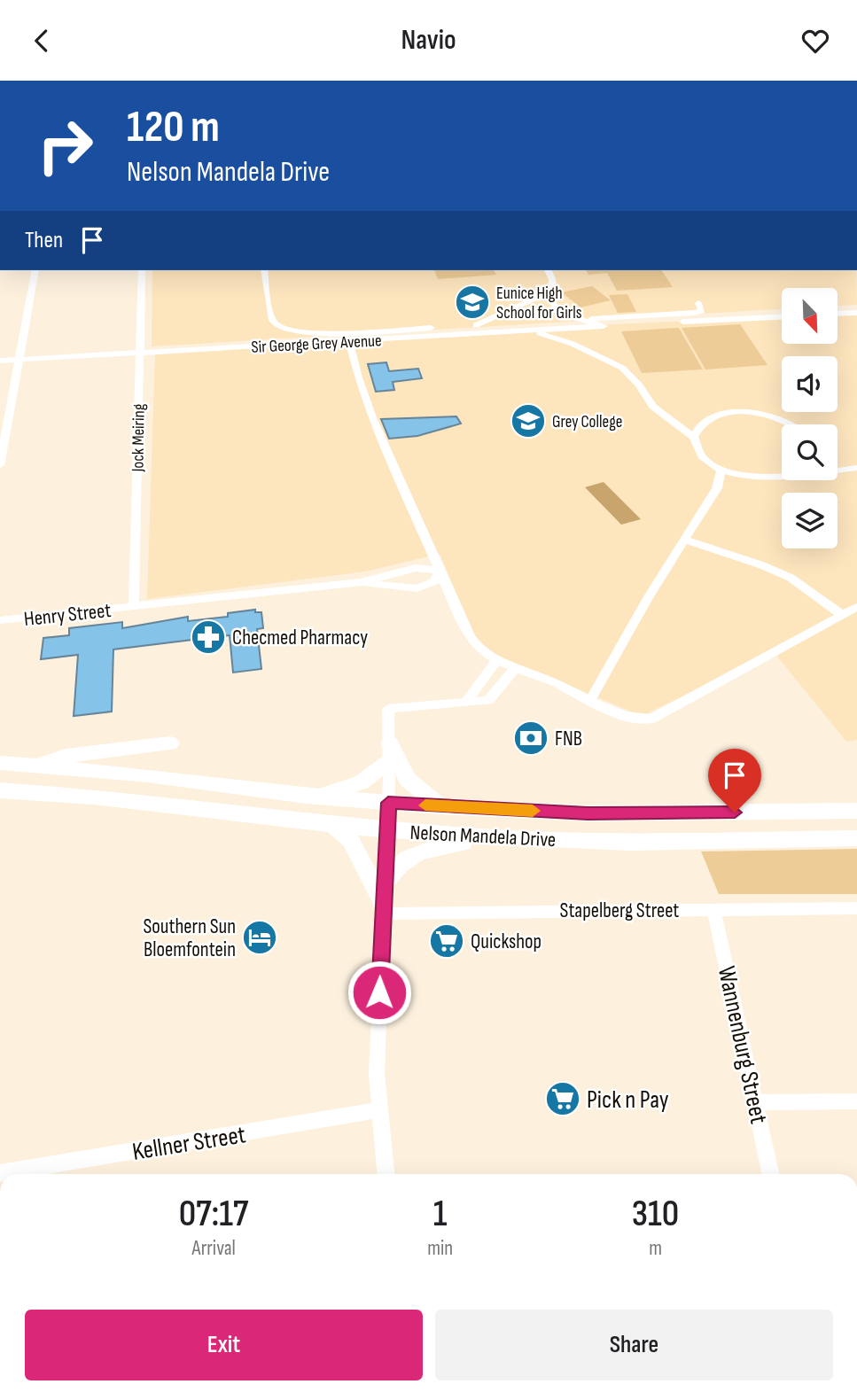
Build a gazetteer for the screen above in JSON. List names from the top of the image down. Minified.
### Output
{"streets":{"highway":["Nelson Mandela Drive"],"street":["Sir George Grey Avenue","Jock Meiring","Henry Street","Stapelberg Street","Wannenburg Street","Kellner Street"]},"crossings":[["Sir George Grey Avenue","Jock Meiring"],["Jock Meiring","Henry Street"],["Stapelberg Street","Wannenburg Street"]],"places":{"school or university":["Eunice High School for Girls","Grey College"],"pharmacy":["Checmed Pharmacy"],"bank":["FNB"],"hotel":["Southern Sun Bloemfontein"],"supermarket":["Quickshop","Pick n Pay"]},"north":"bottom right","page":{"header":"Navio","turn":["120 m","Nelson Mandela Drive"],"then":"Then","eta":["07:17","Arrival","1","min","310","m"],"buttons":["Exit","Share"]}}
